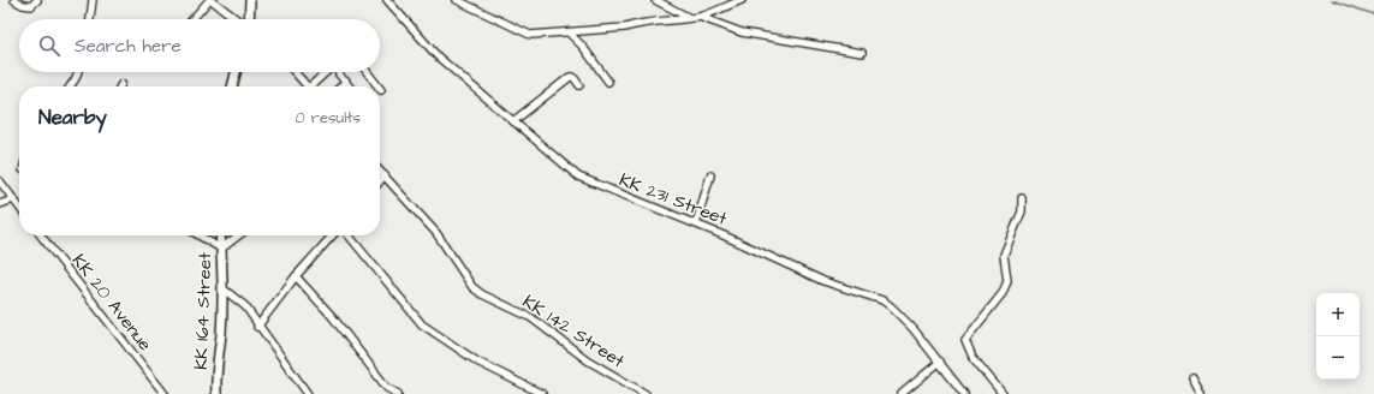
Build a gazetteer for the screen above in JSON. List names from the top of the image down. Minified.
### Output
{"streets":{"main road":["KK 164 Street"],"street":["KK 231 Street","KK 20 Avenue","KK 142 Street"]},"page":{"search":"Search here","heading":["Nearby","0 results"],"map_buttons":["+","−"]}}
